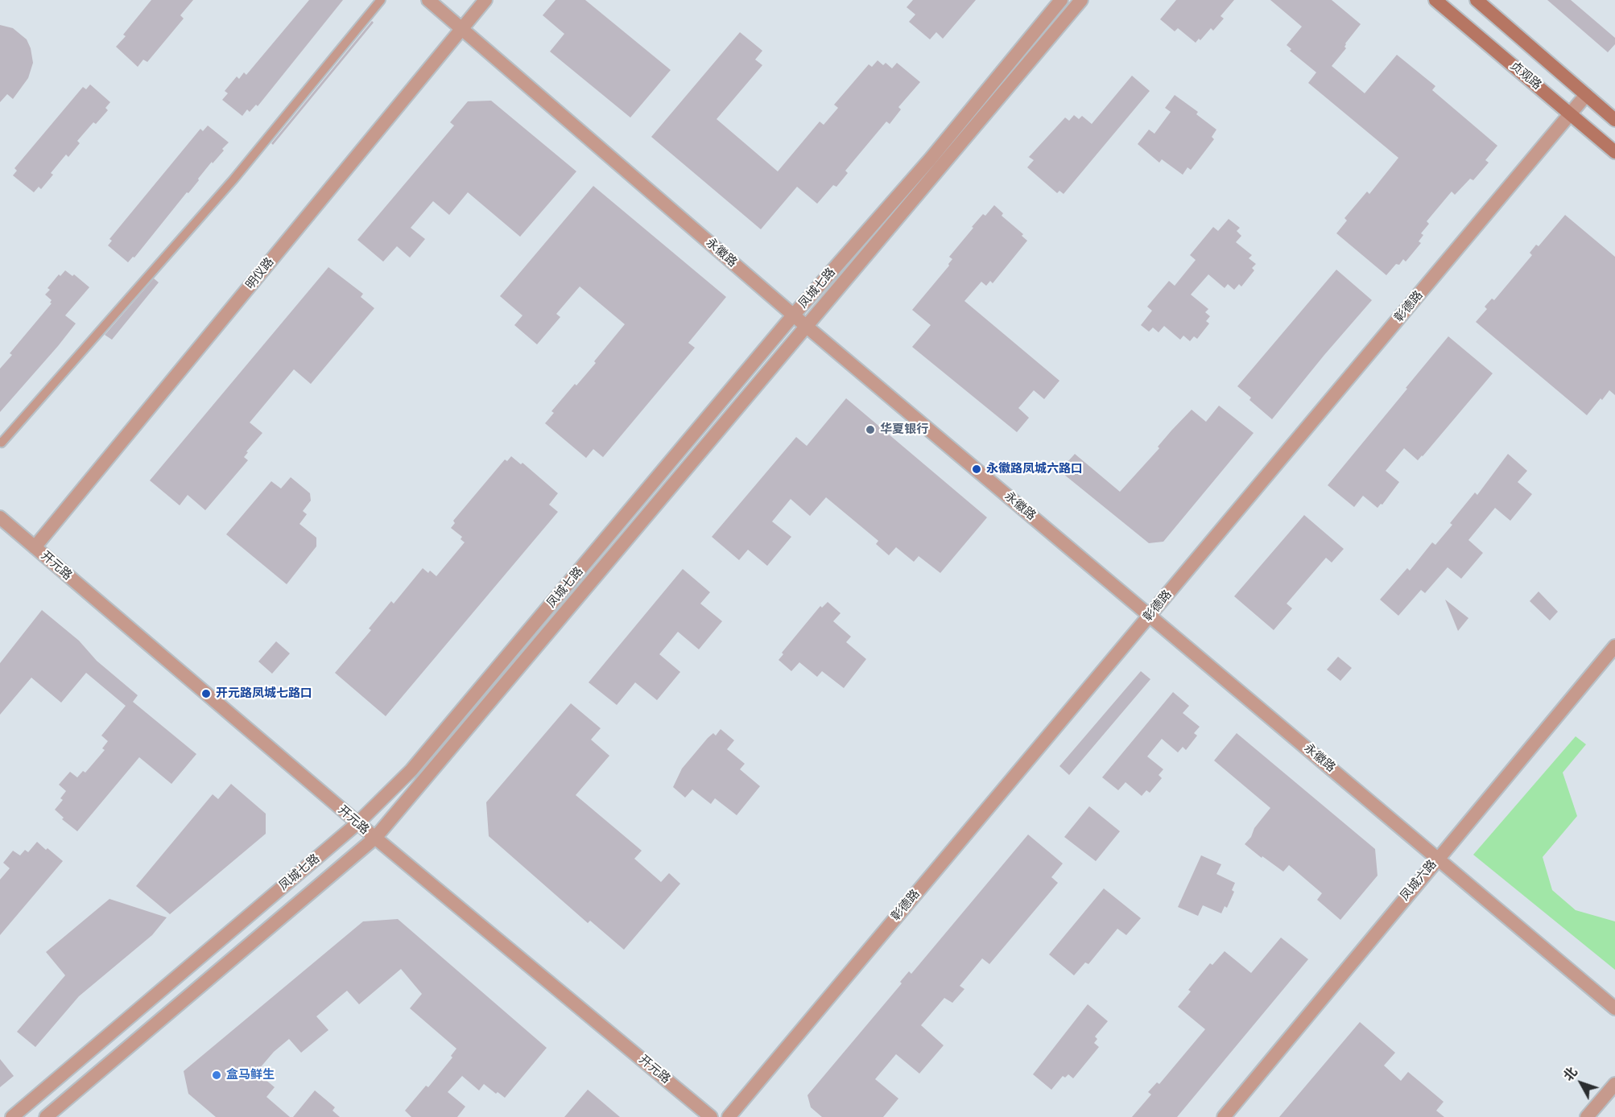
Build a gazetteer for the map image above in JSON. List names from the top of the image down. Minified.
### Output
{"streets":{"main road":["贞观路"],"street":["永徽路","明仪路","凤城七路","彰德路","开元路","凤城六路"]},"crossings":[["贞观路","彰德路"],["永徽路","明仪路"],["永徽路","凤城七路"],["永徽路","彰德路"],["永徽路","凤城六路"],["明仪路","开元路"],["凤城七路","开元路"]],"places":["华夏银行","永徽路凤城六路口","开元路凤城七路口","盒马鲜生"],"north":"top left"}
